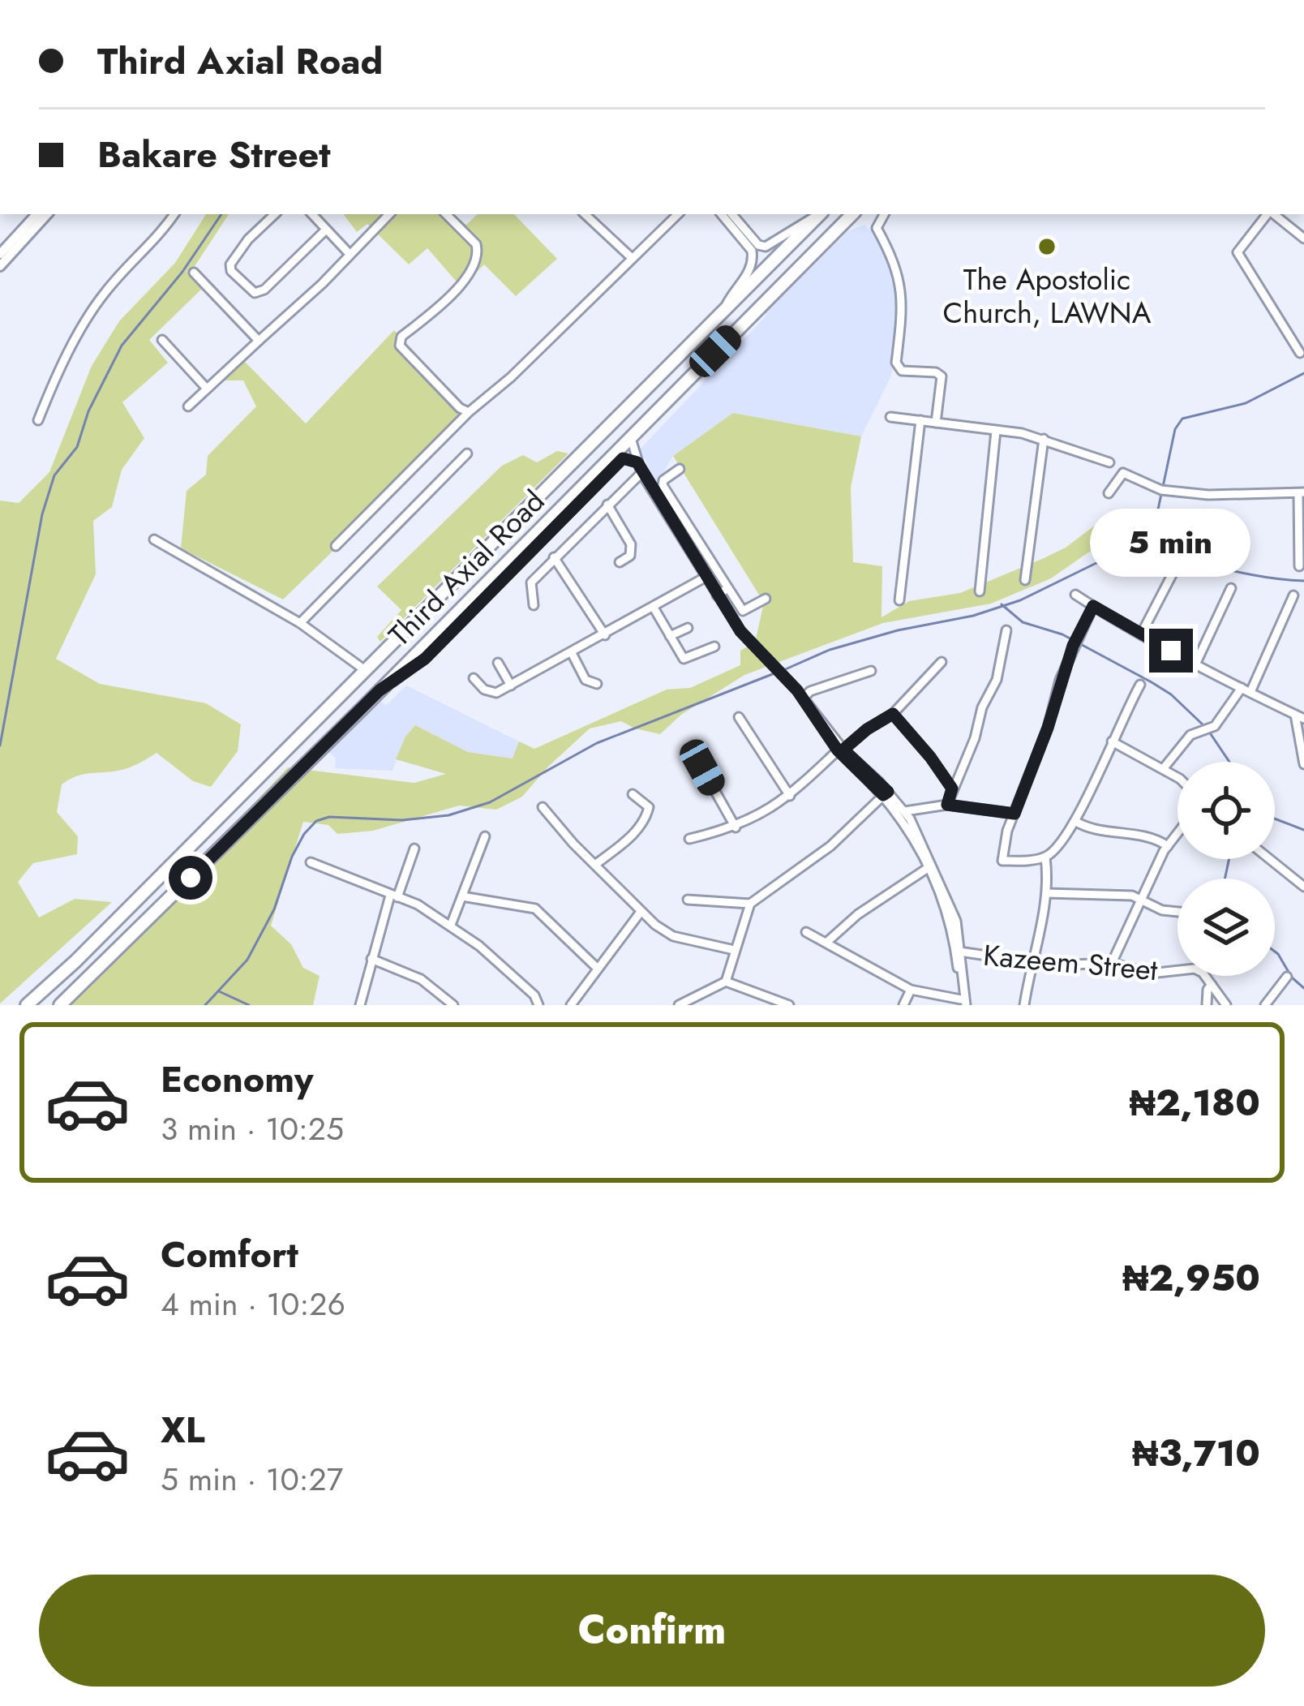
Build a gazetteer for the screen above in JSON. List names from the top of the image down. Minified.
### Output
{"streets":{"highway":["Third Axial Road"],"street":["Kazeem Street"]},"places":["The Apostolic Church, LAWNA"],"page":{"banner":["Third Axial Road","Bakare Street"],"bubble":"5 min","list":[{"name":"Economy","note":"3 min · 10:25","value":"₦2,180"},{"name":"Comfort","note":"4 min · 10:26","value":"₦2,950"},{"name":"XL","note":"5 min · 10:27","value":"₦3,710"}],"buttons":"Confirm"}}
